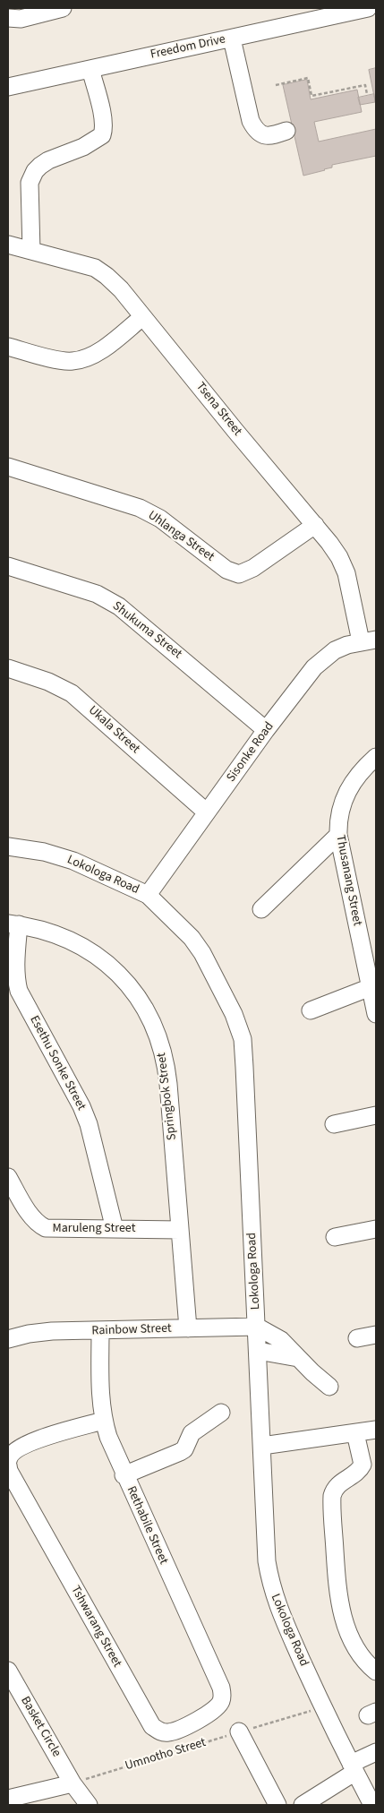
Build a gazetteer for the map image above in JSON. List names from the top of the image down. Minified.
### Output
{"streets":{"street":["Freedom Drive","Tsena Street","Uhlanga Street","Shukuma Street","Ukala Street","Sisonke Road","Lokologa Road","Thusanang Street","Esethu Sonke Street","Springbok Street","Maruleng Street","Rainbow Street","Rethabile Street","Tshwarang Street","Basket Circle"],"path":["Umnotho Street"]},"crossings":[["Tsena Street","Uhlanga Street"],["Tsena Street","Sisonke Road"],["Shukuma Street","Sisonke Road"],["Ukala Street","Sisonke Road"],["Sisonke Road","Lokologa Road"],["Lokologa Road","Rainbow Street"],["Lokologa Road","Umnotho Street"],["Esethu Sonke Street","Springbok Street"],["Esethu Sonke Street","Maruleng Street"],["Springbok Street","Maruleng Street"],["Springbok Street","Rainbow Street"],["Rainbow Street","Rethabile Street"],["Rethabile Street","Tshwarang Street"],["Basket Circle","Umnotho Street"]]}
